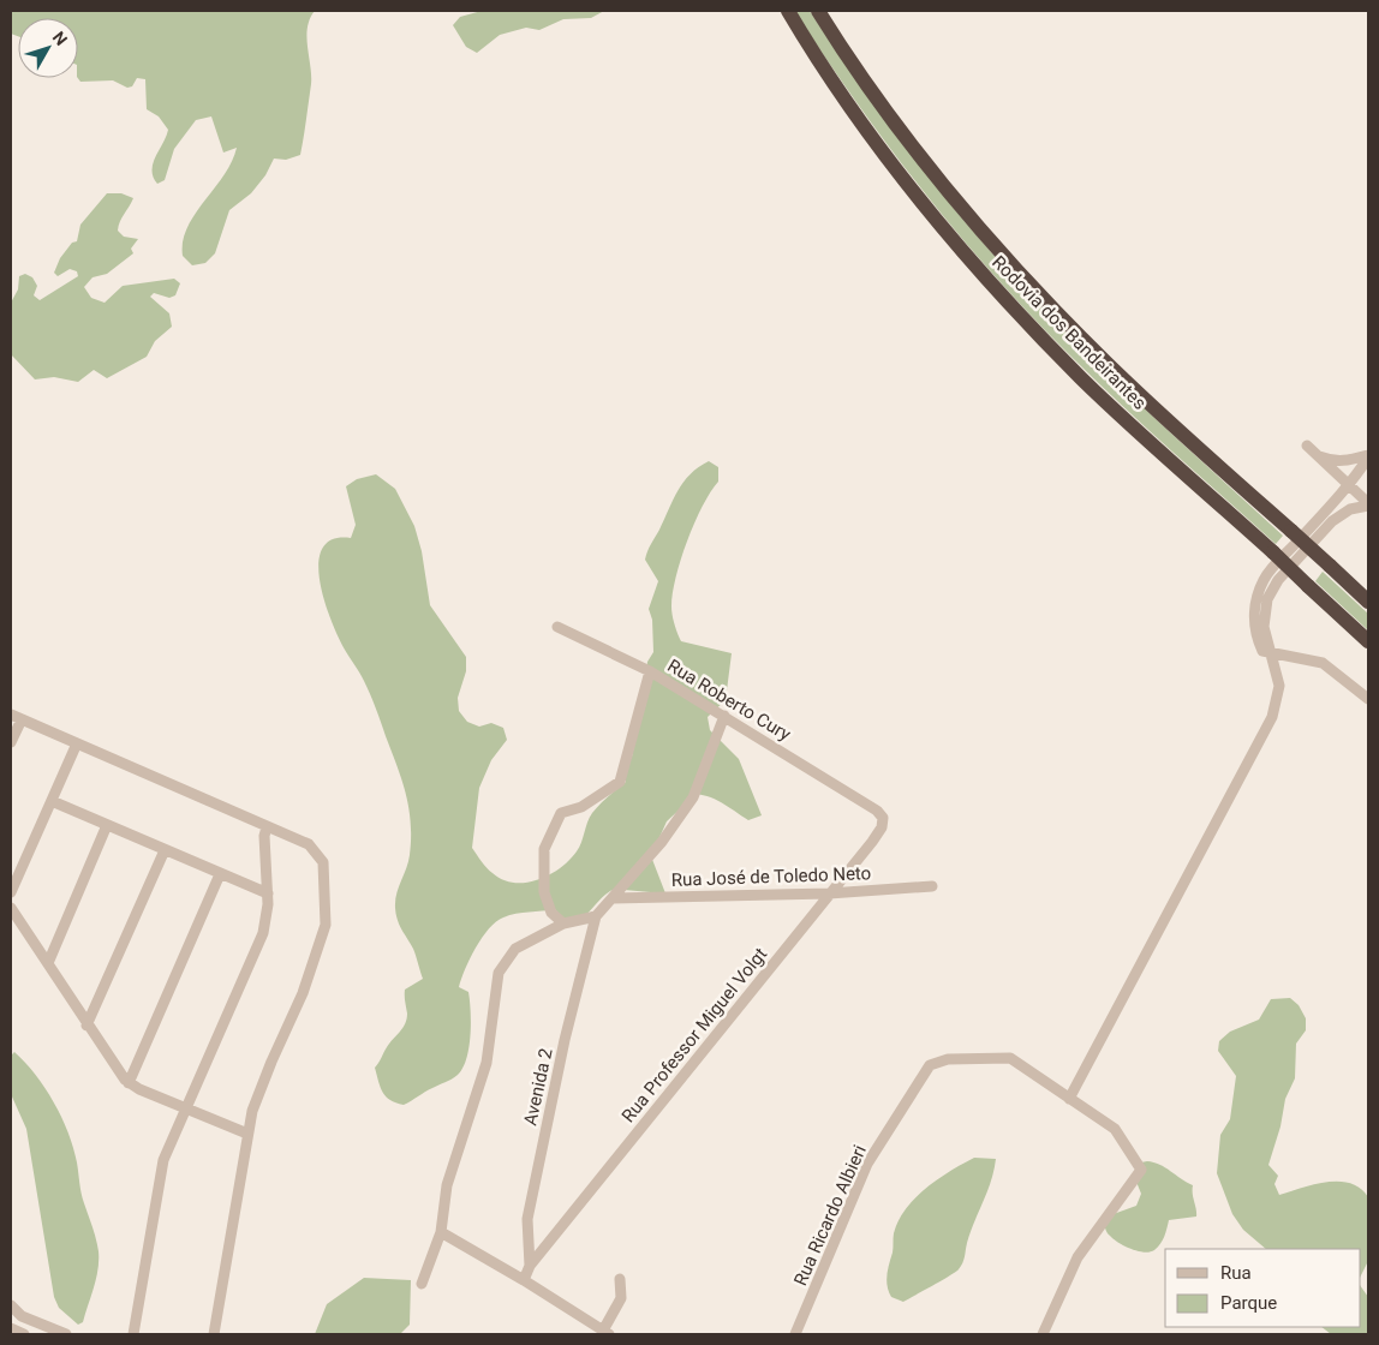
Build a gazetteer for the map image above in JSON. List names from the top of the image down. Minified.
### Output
{"streets":{"highway":["Rodovia dos Bandeirantes"],"street":["Rua Roberto Cury","Rua José de Toledo Neto","Rua Professor Miguel Volgt","Avenida 2","Rua Ricardo Albieri"]},"crossings":[["Rua Roberto Cury","Rua Professor Miguel Volgt"],["Rua José de Toledo Neto","Rua Professor Miguel Volgt"],["Rua Professor Miguel Volgt","Avenida 2"]],"legend":["Rua","Parque"],"north":"top right"}
